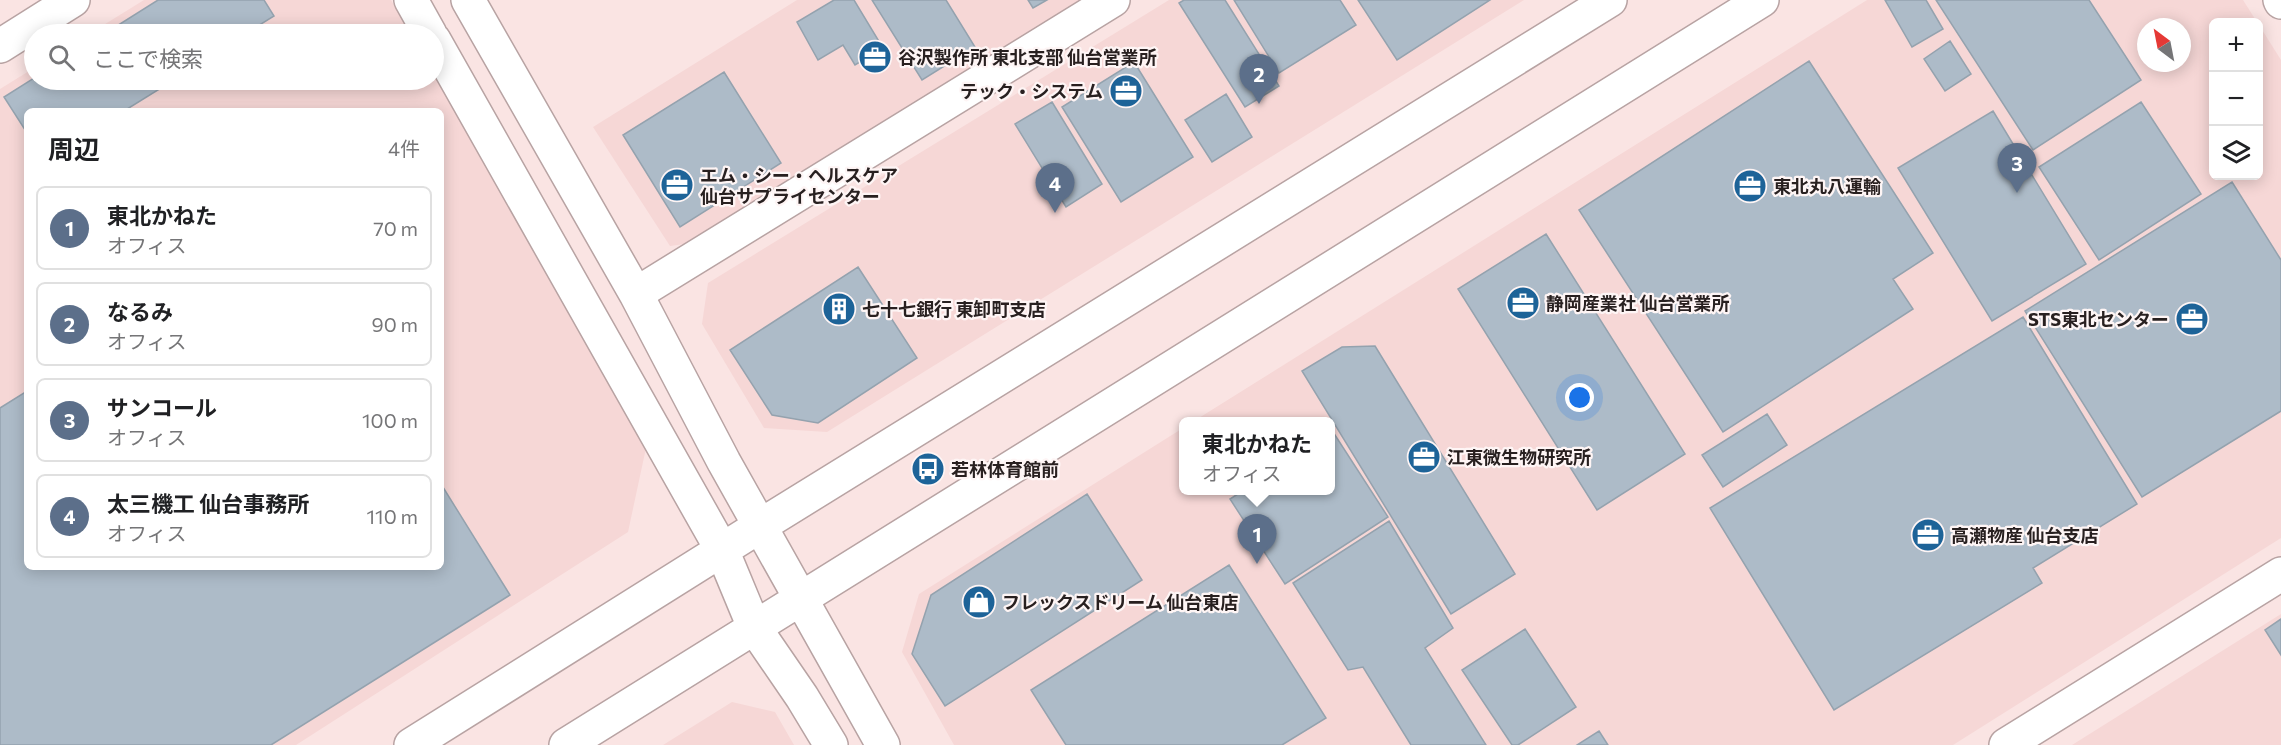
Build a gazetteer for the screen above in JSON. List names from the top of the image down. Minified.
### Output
{"places":{"office":["谷沢製作所 東北支部 仙台営業所","テック・システム","エム・シー・ヘルスケア 仙台サプライセンター","東北丸八運輸","静岡産業社 仙台営業所","STS東北センター","江東微生物研究所","高瀬物産 仙台支店"],"building":["七十七銀行 東卸町支店"],"bus stop":["若林体育館前"],"shop":["フレックスドリーム 仙台東店"]},"north":"top left","page":{"map_buttons":["+","−"],"search":"ここで検索","pins":["2","3","4","1"],"heading":["周辺","4件"],"list":[{"mark":"1","name":"東北かねた","note":"オフィス","value":"70 m"},{"mark":"2","name":"なるみ","note":"オフィス","value":"90 m"},{"mark":"3","name":"サンコール","note":"オフィス","value":"100 m"},{"mark":"4","name":"太三機工 仙台事務所","note":"オフィス","value":"110 m"}],"popup":["東北かねた","オフィス"]}}
